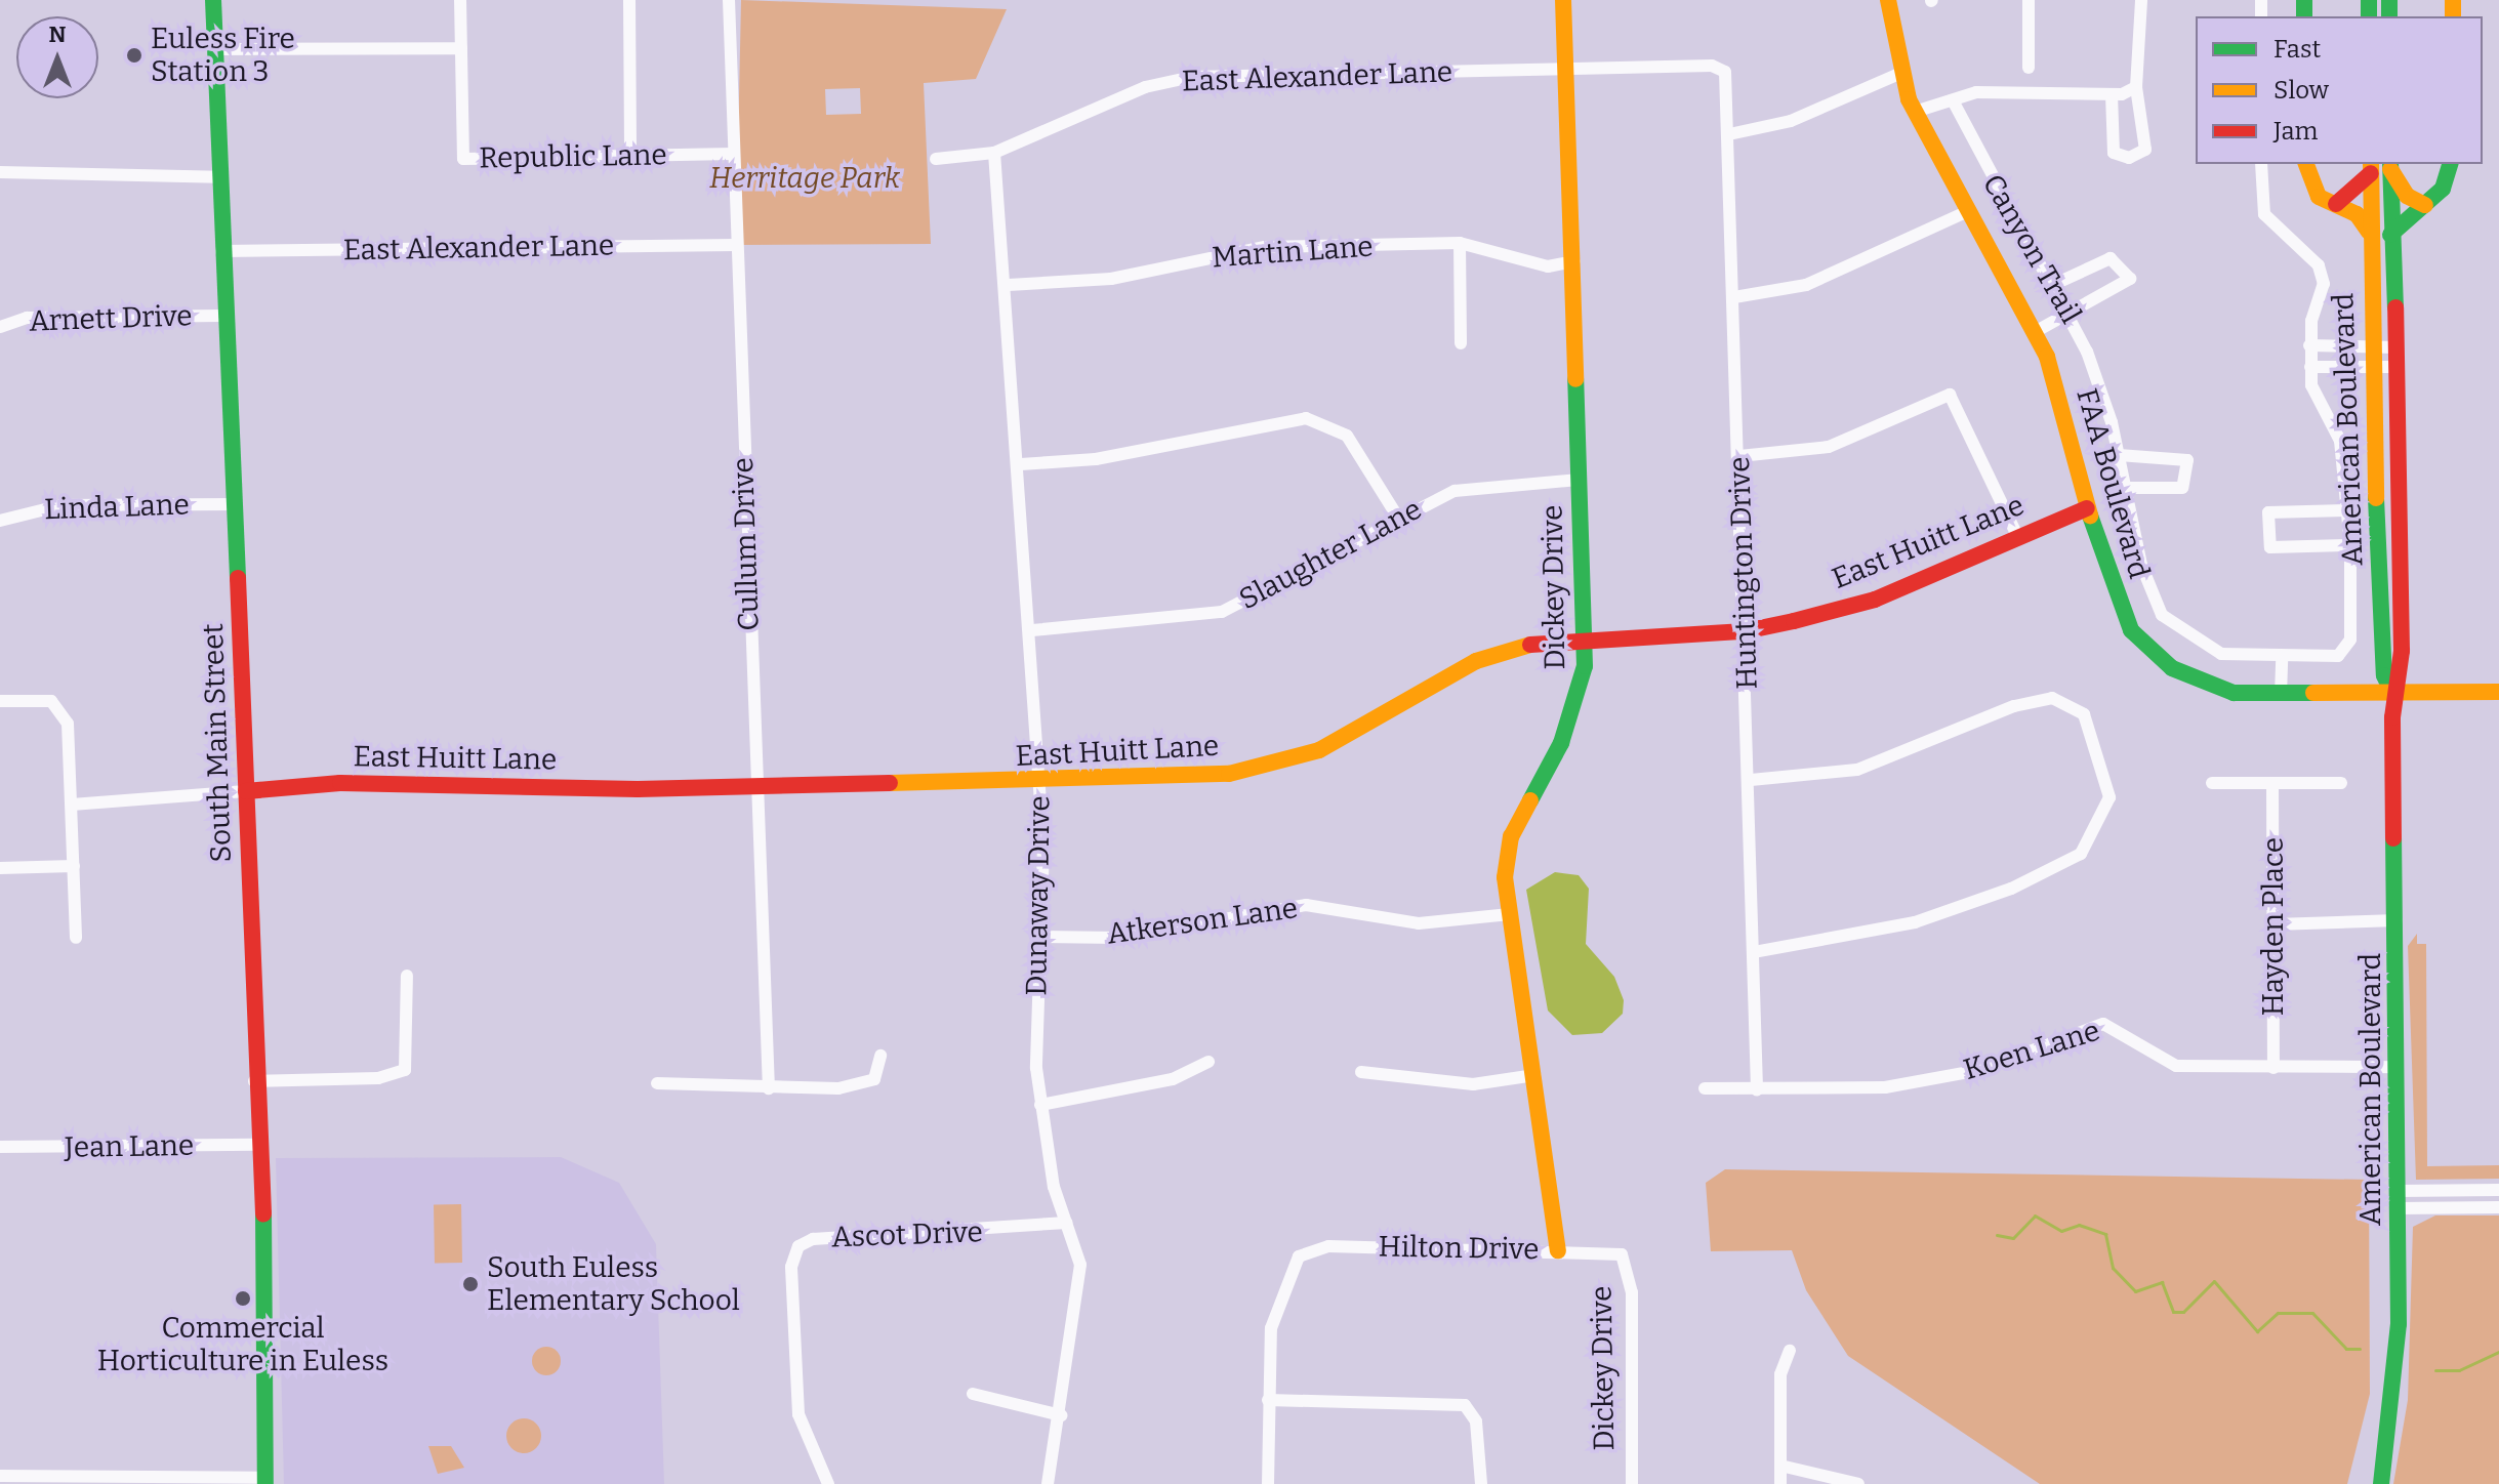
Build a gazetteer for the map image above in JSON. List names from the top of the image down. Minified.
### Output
{"streets":{"street":["East Alexander Lane","Republic Lane","Canyon Trail","Martin Lane","Arnett Drive","American Boulevard","FAA Boulevard","Linda Lane","East Huitt Lane","Cullum Drive","Slaughter Lane","Huntington Drive","Dickey Drive","South Main Street","Dunaway Drive","Atkerson Lane","Hayden Place","Koen Lane","Jean Lane","Ascot Drive","Hilton Drive"]},"crossings":[["East Alexander Lane","Cullum Drive"],["East Alexander Lane","Huntington Drive"],["East Alexander Lane","Dickey Drive"],["East Alexander Lane","South Main Street"],["East Alexander Lane","Dunaway Drive"],["Republic Lane","Cullum Drive"],["Martin Lane","Dickey Drive"],["Martin Lane","Dunaway Drive"],["Arnett Drive","South Main Street"],["American Boulevard","FAA Boulevard"],["American Boulevard","Koen Lane"],["FAA Boulevard","East Huitt Lane"],["Linda Lane","South Main Street"],["East Huitt Lane","Cullum Drive"],["East Huitt Lane","Huntington Drive"],["East Huitt Lane","Dickey Drive"],["East Huitt Lane","South Main Street"],["East Huitt Lane","Dunaway Drive"],["Slaughter Lane","Dickey Drive"],["Slaughter Lane","Dunaway Drive"],["Huntington Drive","Koen Lane"],["Dickey Drive","Atkerson Lane"],["Dickey Drive","Hilton Drive"],["South Main Street","Jean Lane"],["Dunaway Drive","Atkerson Lane"],["Dunaway Drive","Ascot Drive"],["Hayden Place","Koen Lane"]],"parks":["Herritage Park"],"places":["Euless Fire Station 3","South Euless Elementary School","Commercial Horticulture in Euless"],"legend":["Fast","Slow","Jam"],"north":"top"}
